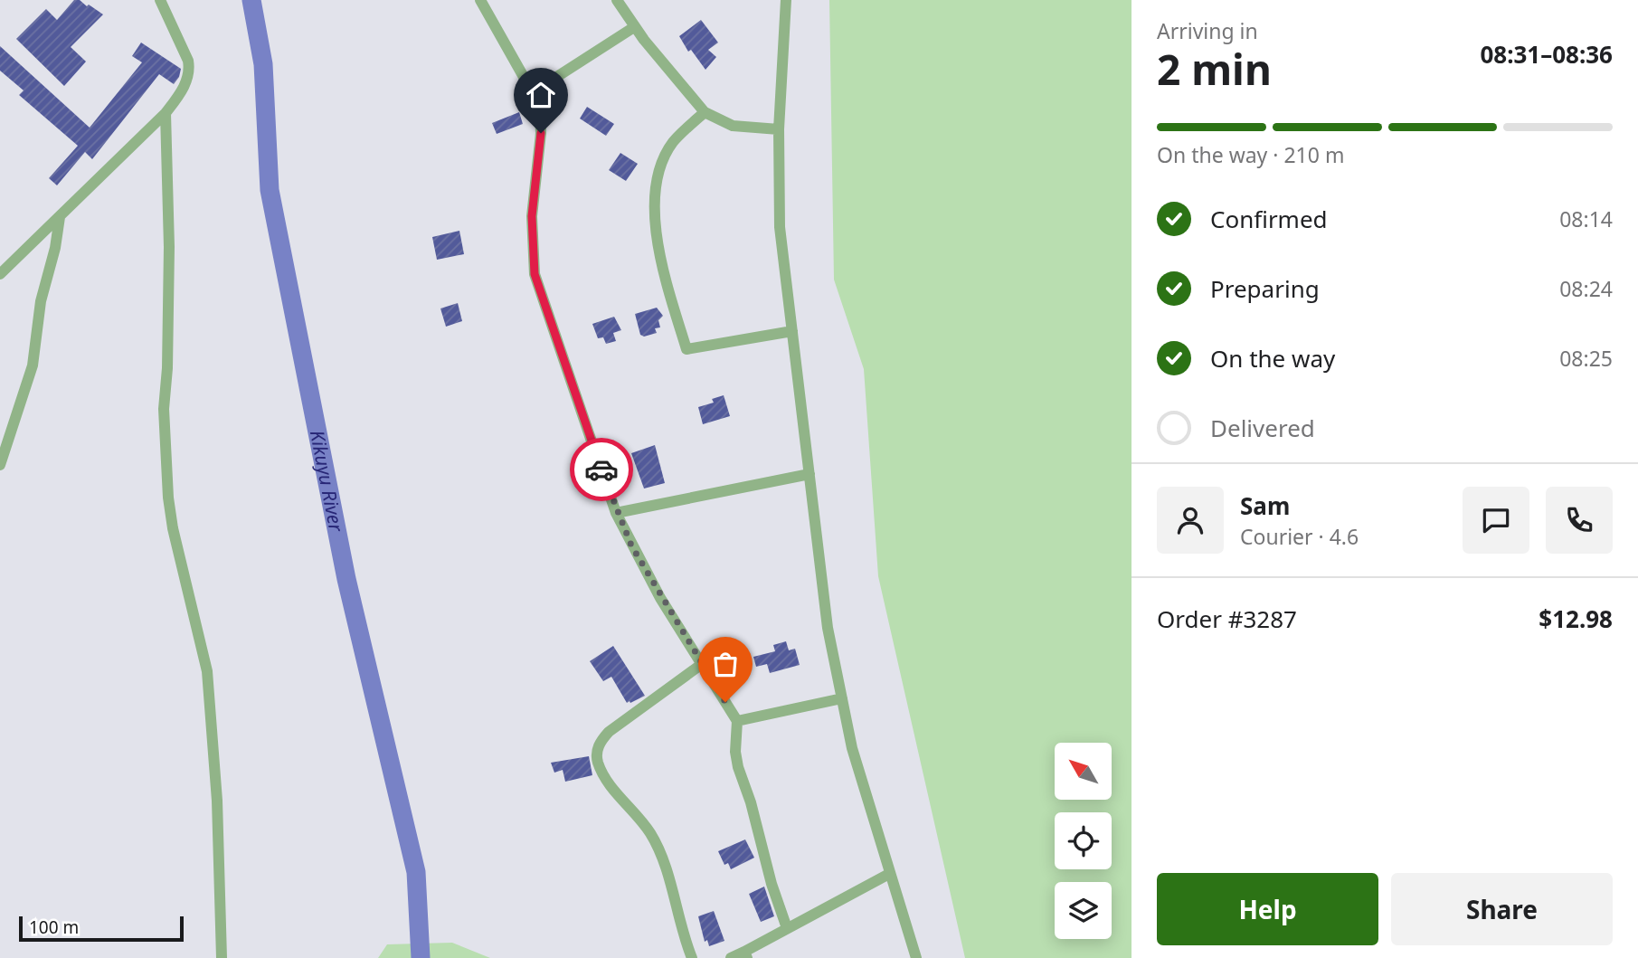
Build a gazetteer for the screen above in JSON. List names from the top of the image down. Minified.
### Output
{"water":["Kikuyu River"],"scale_bar":"100 m","north":"top left","page":{"heading":["2 min","Arriving in","08:31–08:36"],"panel":["Sam","Courier · 4.6","Order #3287","$12.98"],"bar":"On the way · 210 m","list":[["Confirmed","08:14"],["Preparing","08:24"],["On the way","08:25"],"Delivered"],"buttons":["Help","Share"],"scale":"100 m"}}
